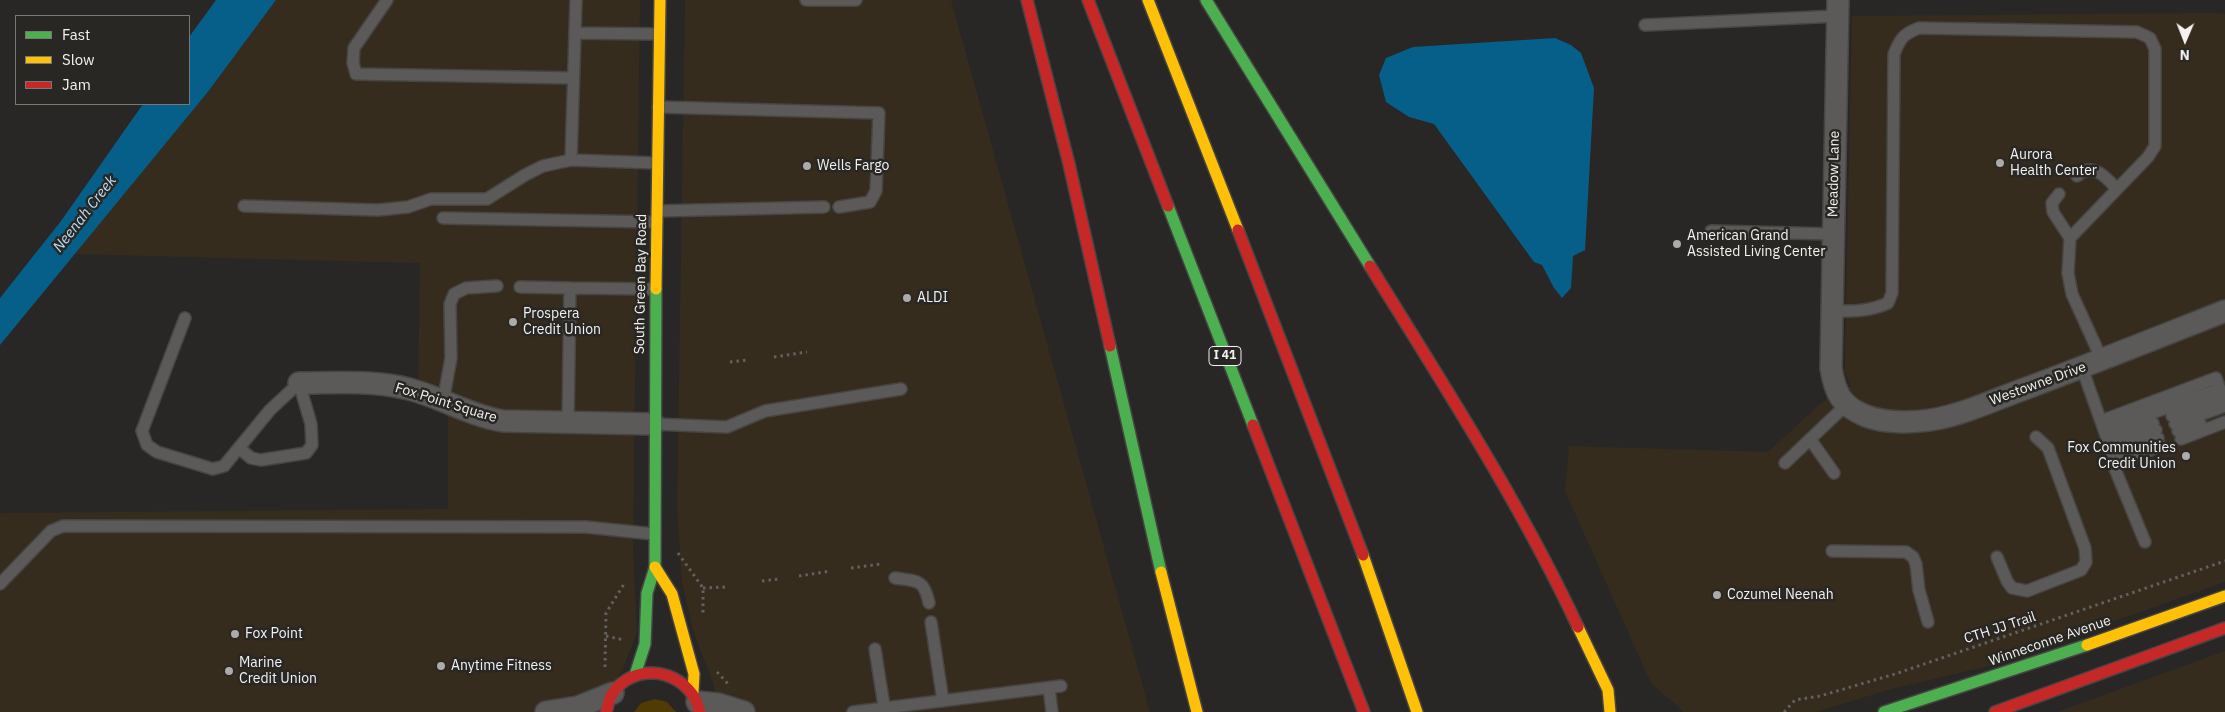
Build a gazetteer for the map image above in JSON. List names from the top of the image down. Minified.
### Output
{"streets":{"main road":["South Green Bay Road","I 41","Winneconne Avenue"],"street":["Meadow Lane","Westowne Drive","Fox Point Square"],"path":["CTH JJ Trail"]},"crossings":[["Meadow Lane","Westowne Drive"],["South Green Bay Road","Fox Point Square"]],"water":["Neenah Creek"],"places":["Aurora Health Center","Wells Fargo","American Grand Assisted Living Center","ALDI","Prospera Credit Union","Fox Communities Credit Union","Cozumel Neenah","Fox Point","Anytime Fitness","Marine Credit Union"],"legend":["Fast","Slow","Jam"],"north":"bottom"}
